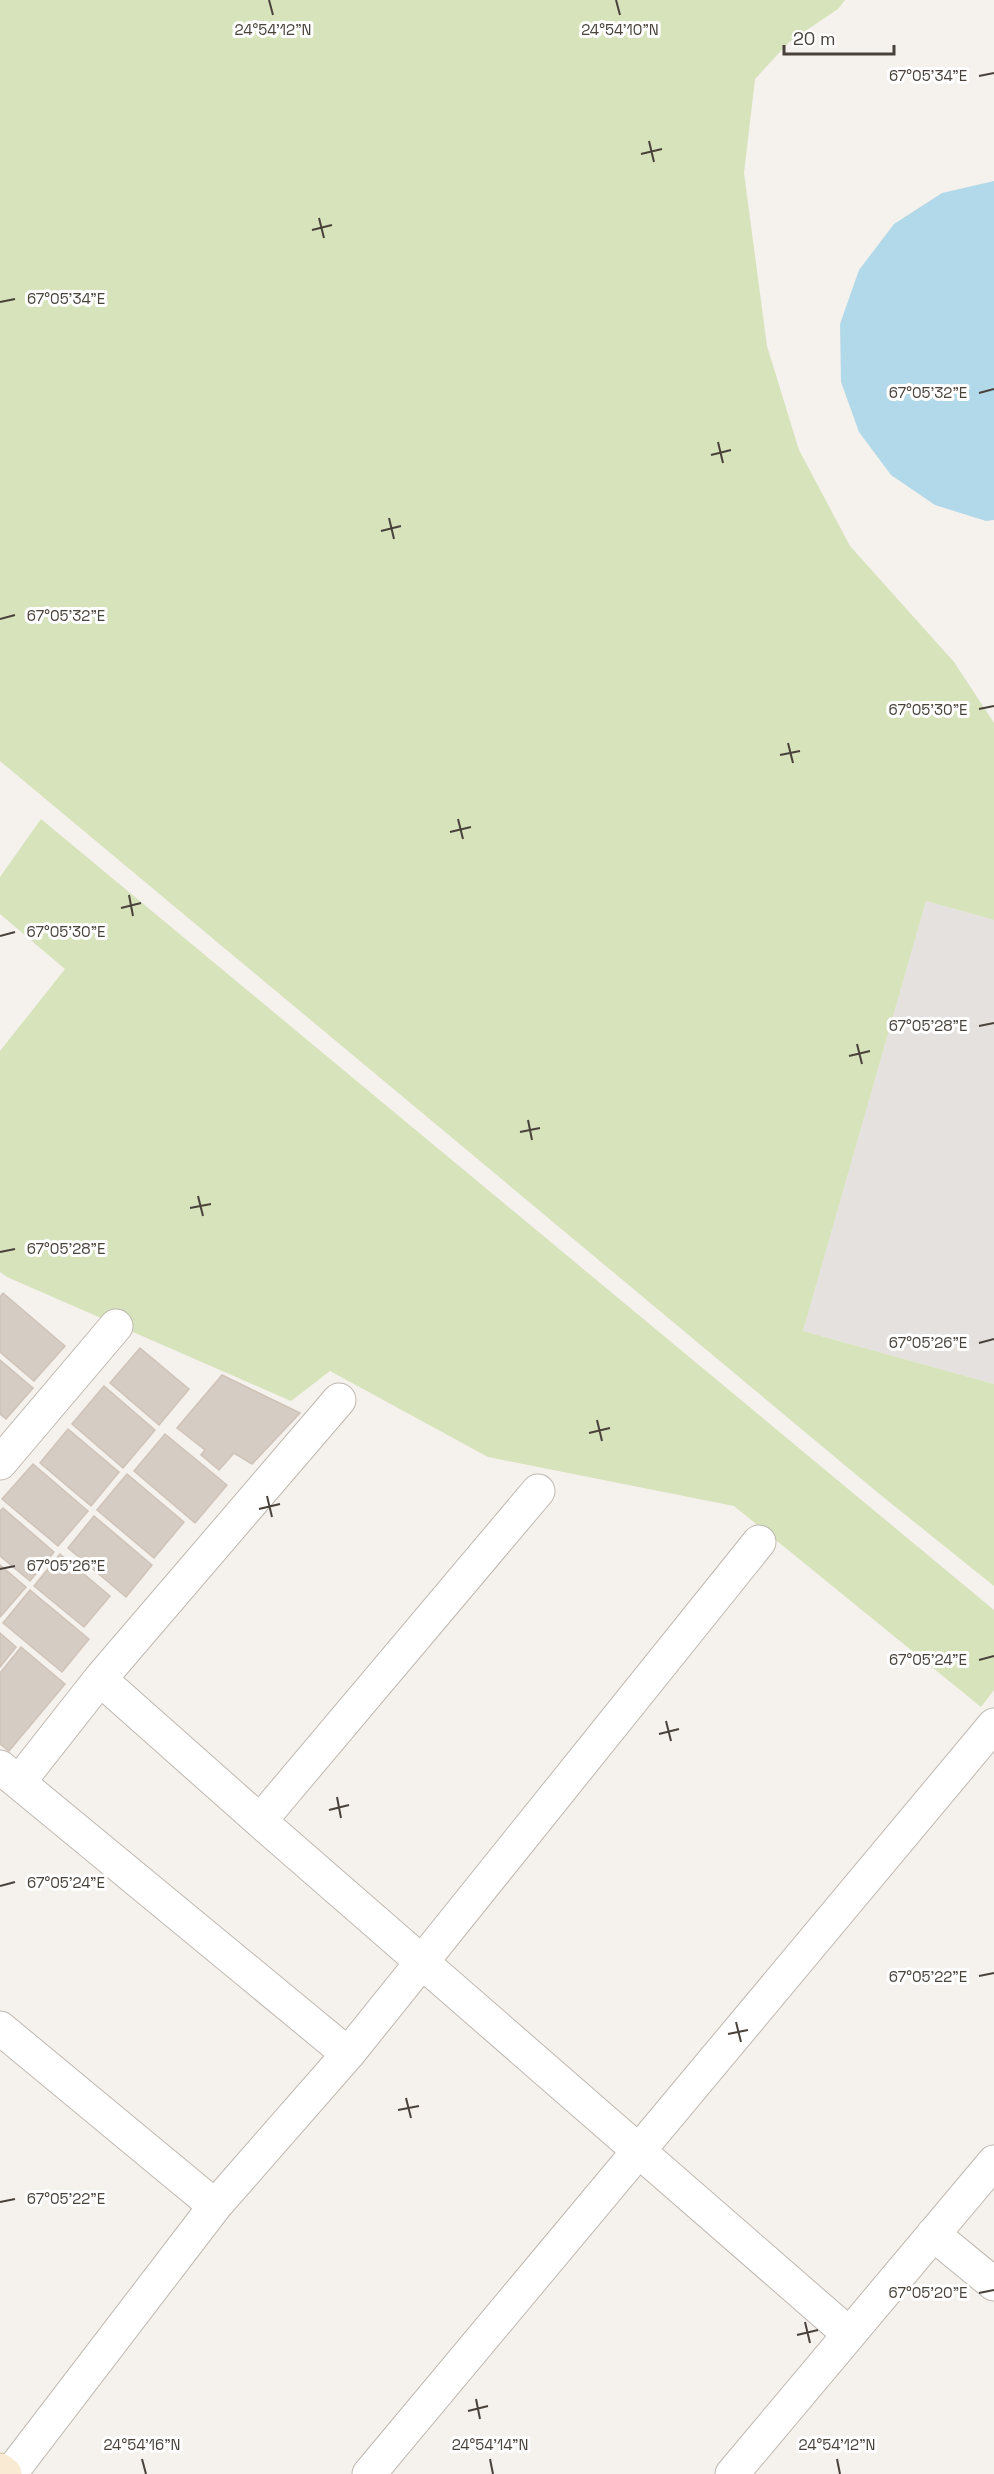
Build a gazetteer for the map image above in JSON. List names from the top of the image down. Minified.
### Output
{"scale_bar":"20 m","coordinates":["24°54'12\"N","24°54'10\"N","67°05'34\"E","67°05'32\"E","67°05'30\"E","67°05'28\"E","67°05'26\"E","67°05'24\"E","67°05'22\"E","67°05'20\"E","24°54'16\"N","24°54'14\"N"]}
